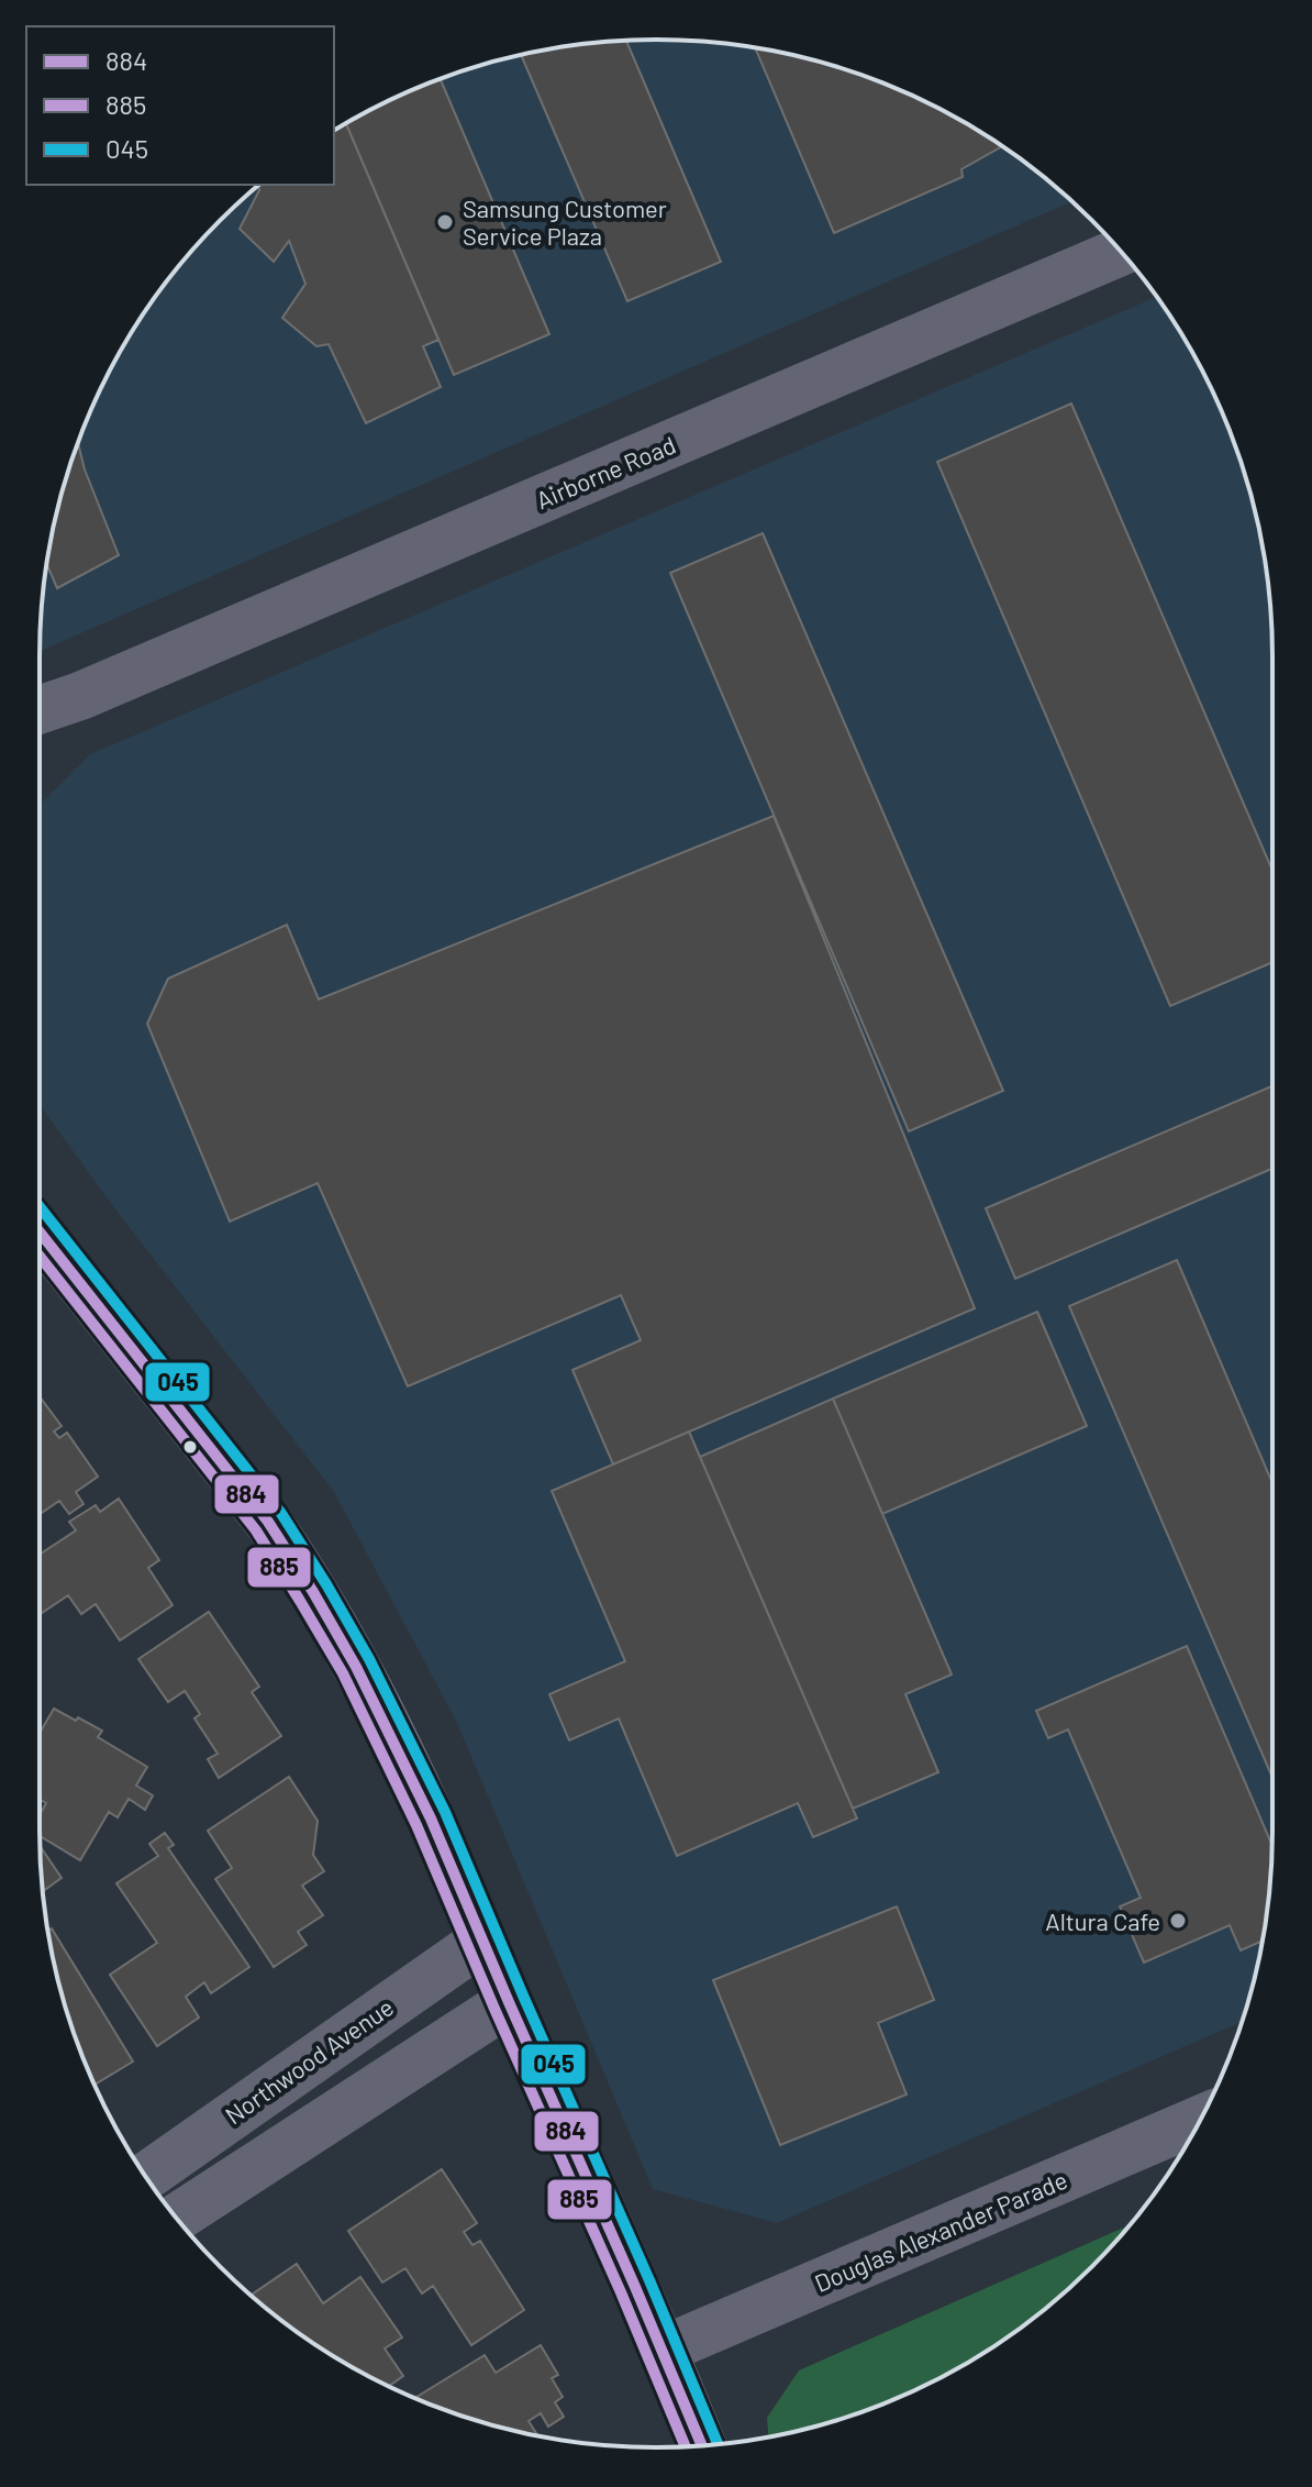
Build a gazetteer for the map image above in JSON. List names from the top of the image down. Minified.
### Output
{"streets":{"street":["Airborne Road","Northwood Avenue","Douglas Alexander Parade"]},"places":["Samsung Customer Service Plaza","Altura Cafe"],"lines":["transit line 045","transit line 884","transit line 885"],"legend":["884","885","045"]}
